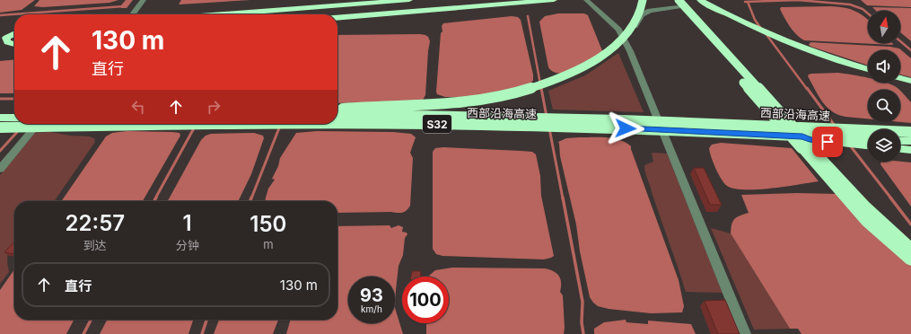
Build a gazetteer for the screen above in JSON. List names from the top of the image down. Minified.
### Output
{"streets":{"highway":["西部沿海高速","S32"]},"north":"top","page":{"turn":["130 m","直行"],"eta":["22:57","到达","1","分钟","150","m"],"list":[{"name":"直行","value":"130 m"}],"speed":"93 km/h","limit":"100"}}
